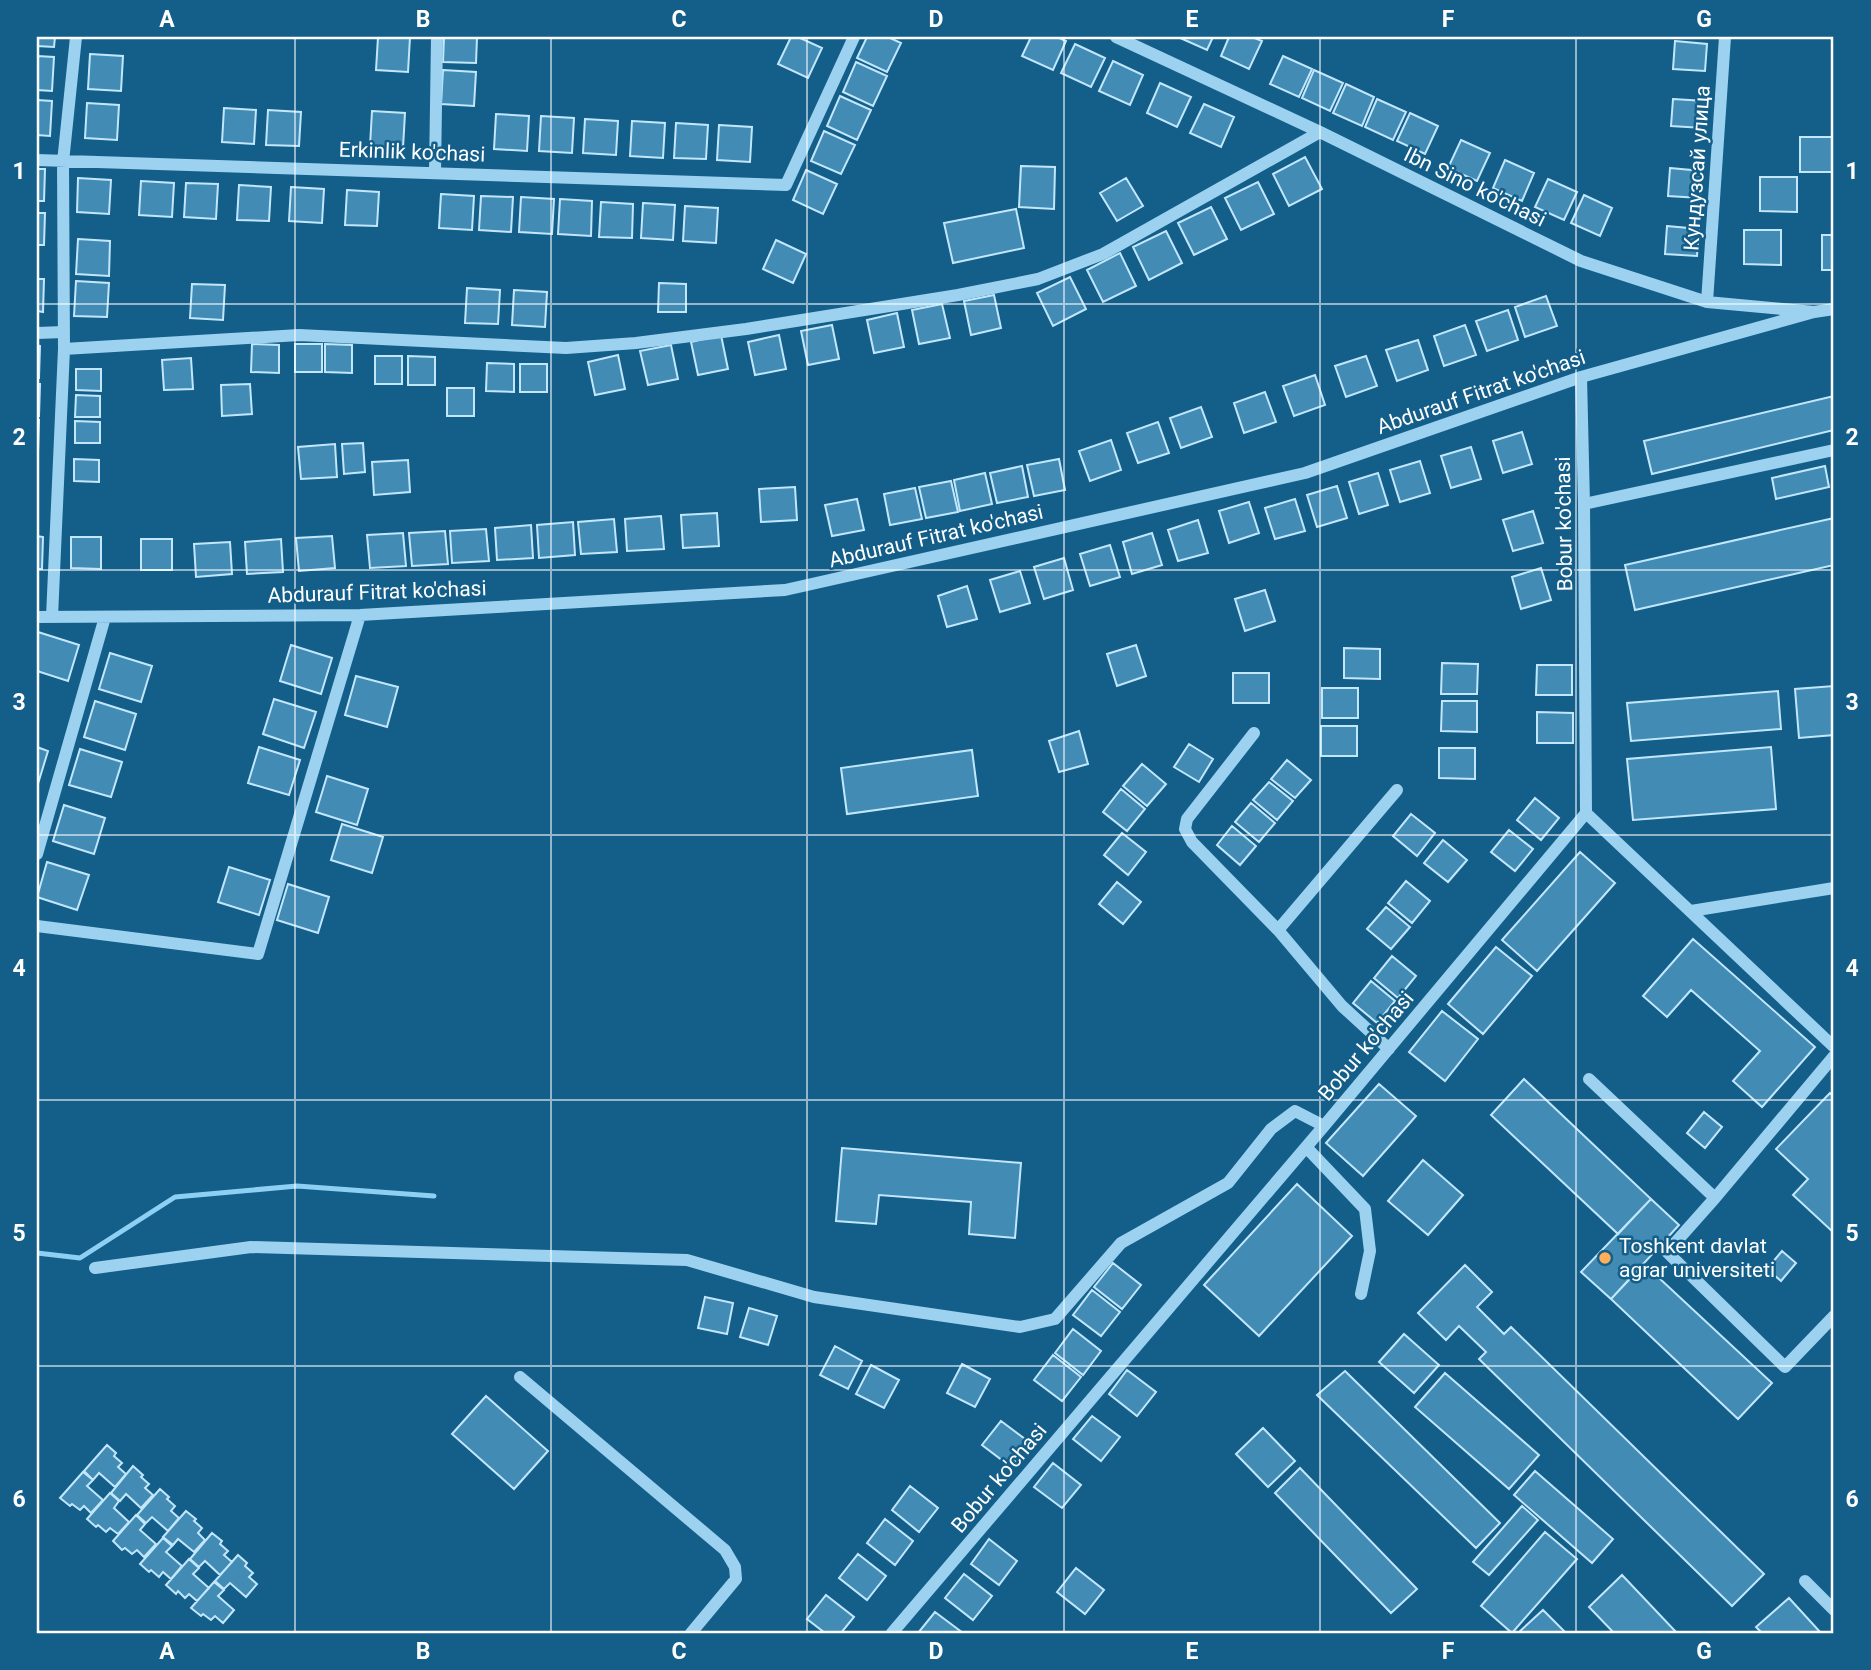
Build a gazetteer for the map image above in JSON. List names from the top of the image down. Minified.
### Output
{"streets":{"street":["Erkinlik ko'chasi","Кундузсай улица","Ibn Sino ko'chasi","Abdurauf Fitrat ko'chasi","Bobur ko'chasi"]},"crossings":[["Кундузсай улица","Ibn Sino ko'chasi"],["Ibn Sino ko'chasi","Abdurauf Fitrat ko'chasi"],["Abdurauf Fitrat ko'chasi","Bobur ko'chasi"]],"places":["Toshkent davlat agrar universiteti"],"grid":{"columns":["A","B","C","D","E","F","G"],"rows":["1","2","3","4","5","6"]}}
